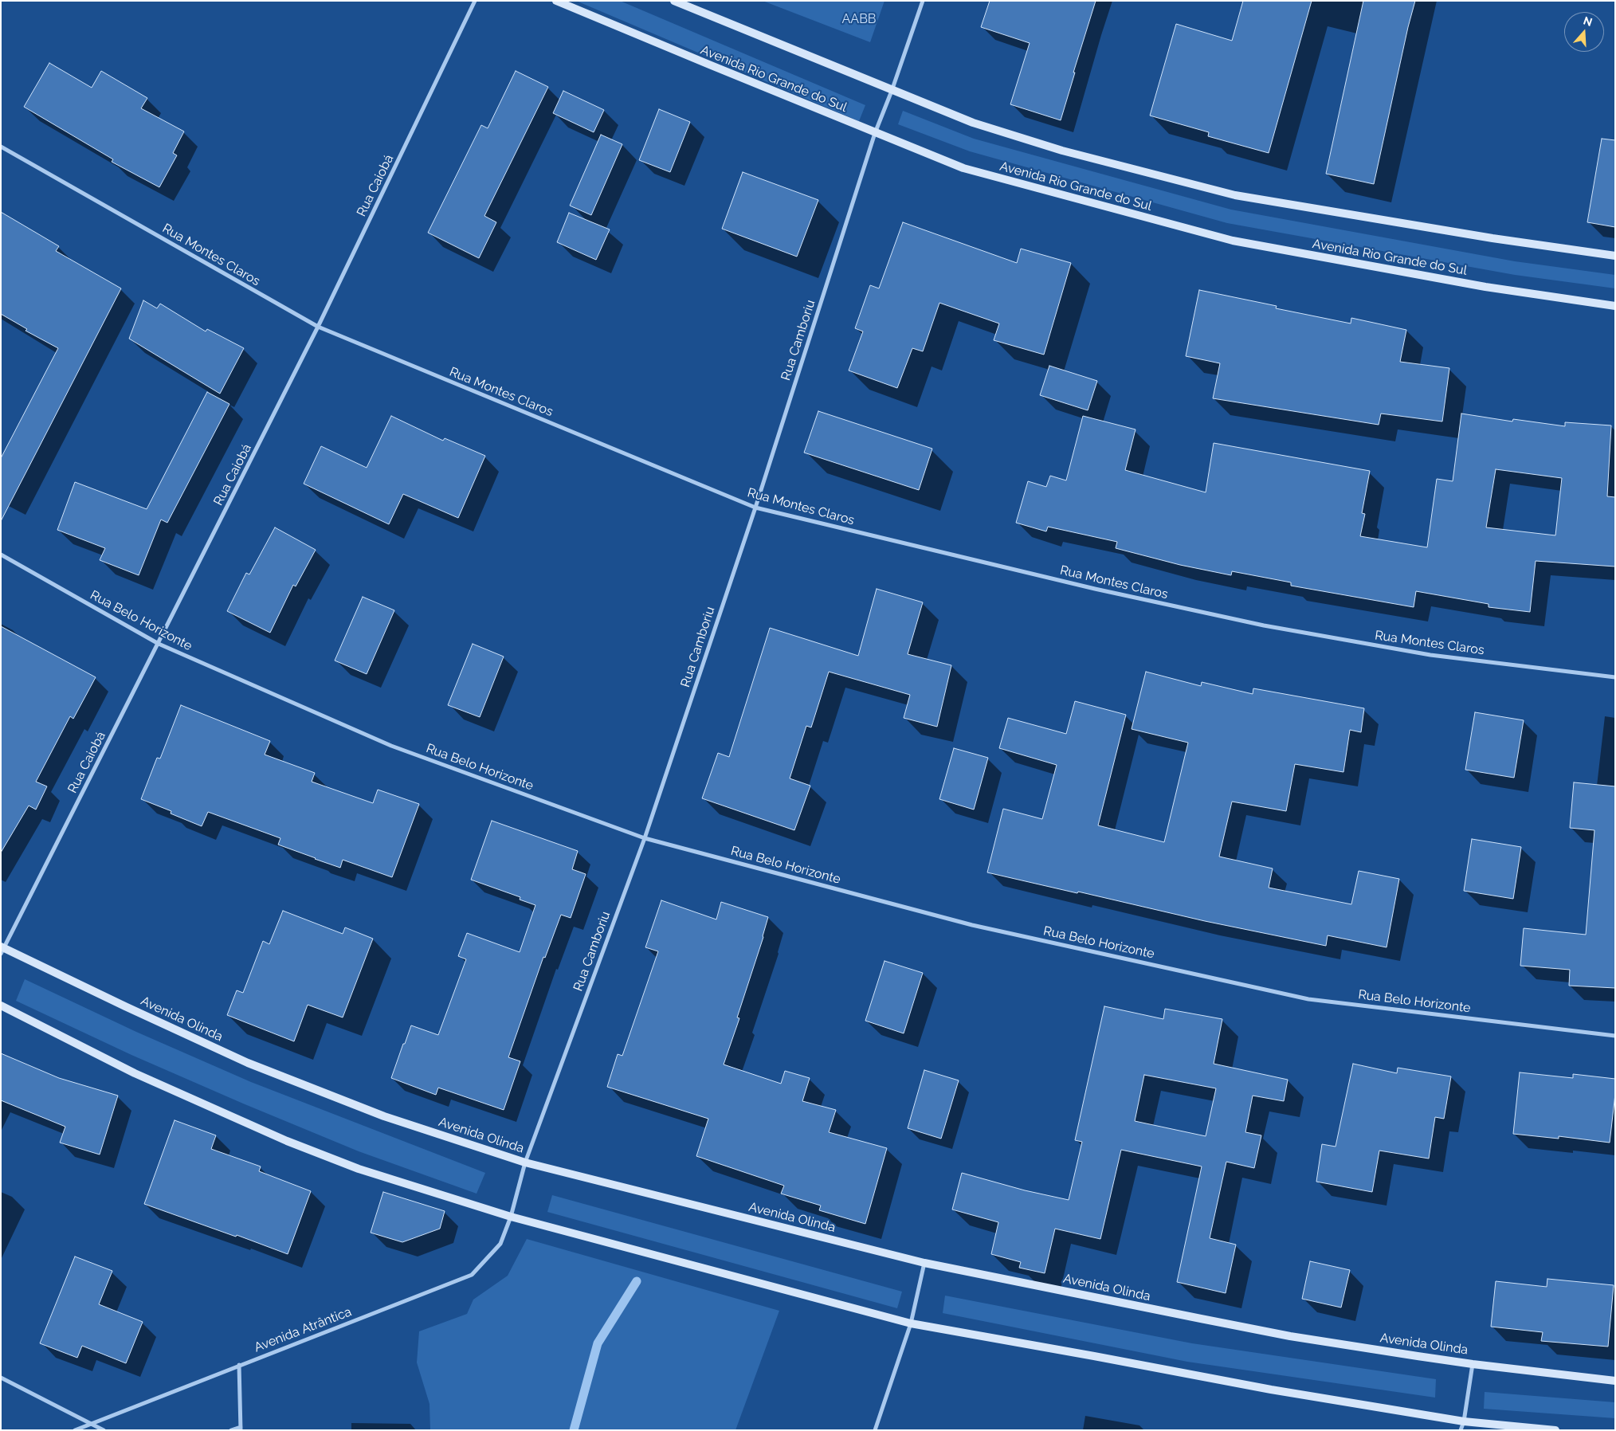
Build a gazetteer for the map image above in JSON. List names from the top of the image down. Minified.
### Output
{"streets":{"street":["Avenida Rio Grande do Sul","Rua Caiobá","Rua Montes Claros","Rua Camboriu","Rua Belo Horizonte","Avenida Olinda","Avenida Atrântica"]},"crossings":[["Avenida Rio Grande do Sul","Rua Camboriu"],["Rua Caiobá","Rua Montes Claros"],["Rua Caiobá","Rua Belo Horizonte"],["Rua Caiobá","Avenida Olinda"],["Rua Montes Claros","Rua Camboriu"],["Rua Camboriu","Rua Belo Horizonte"],["Rua Camboriu","Avenida Olinda"],["Rua Camboriu","Avenida Atrântica"]],"parks":["AABB"],"north":"top"}
